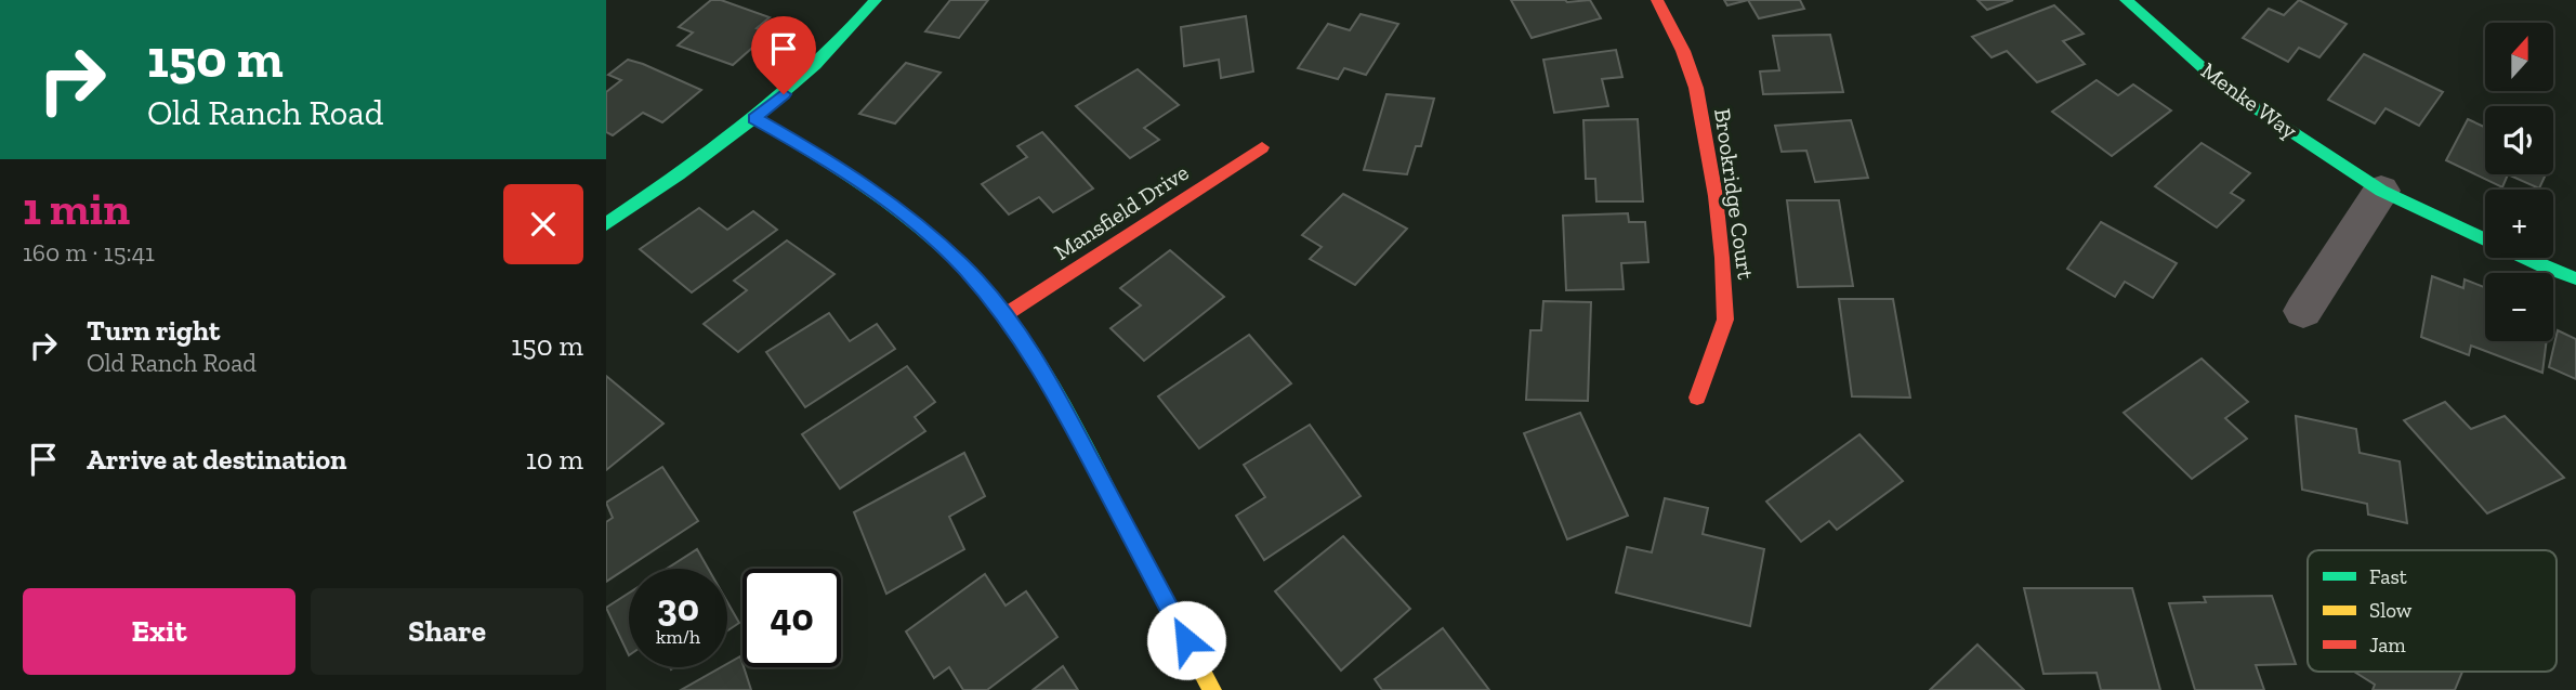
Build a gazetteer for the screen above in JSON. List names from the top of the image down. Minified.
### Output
{"streets":{"street":["Menke Way","Brookridge Court","Mansfield Drive"]},"legend":["Fast","Slow","Jam"],"north":"top","page":{"turn":["150 m","Old Ranch Road"],"map_buttons":["+","−"],"heading":["1 min","160 m · 15:41"],"list":[{"name":"Turn right","note":"Old Ranch Road","value":"150 m"},{"name":"Arrive at destination","value":"10 m"}],"speed":"30 km/h","limit":"40","buttons":["Exit","Share"]}}
